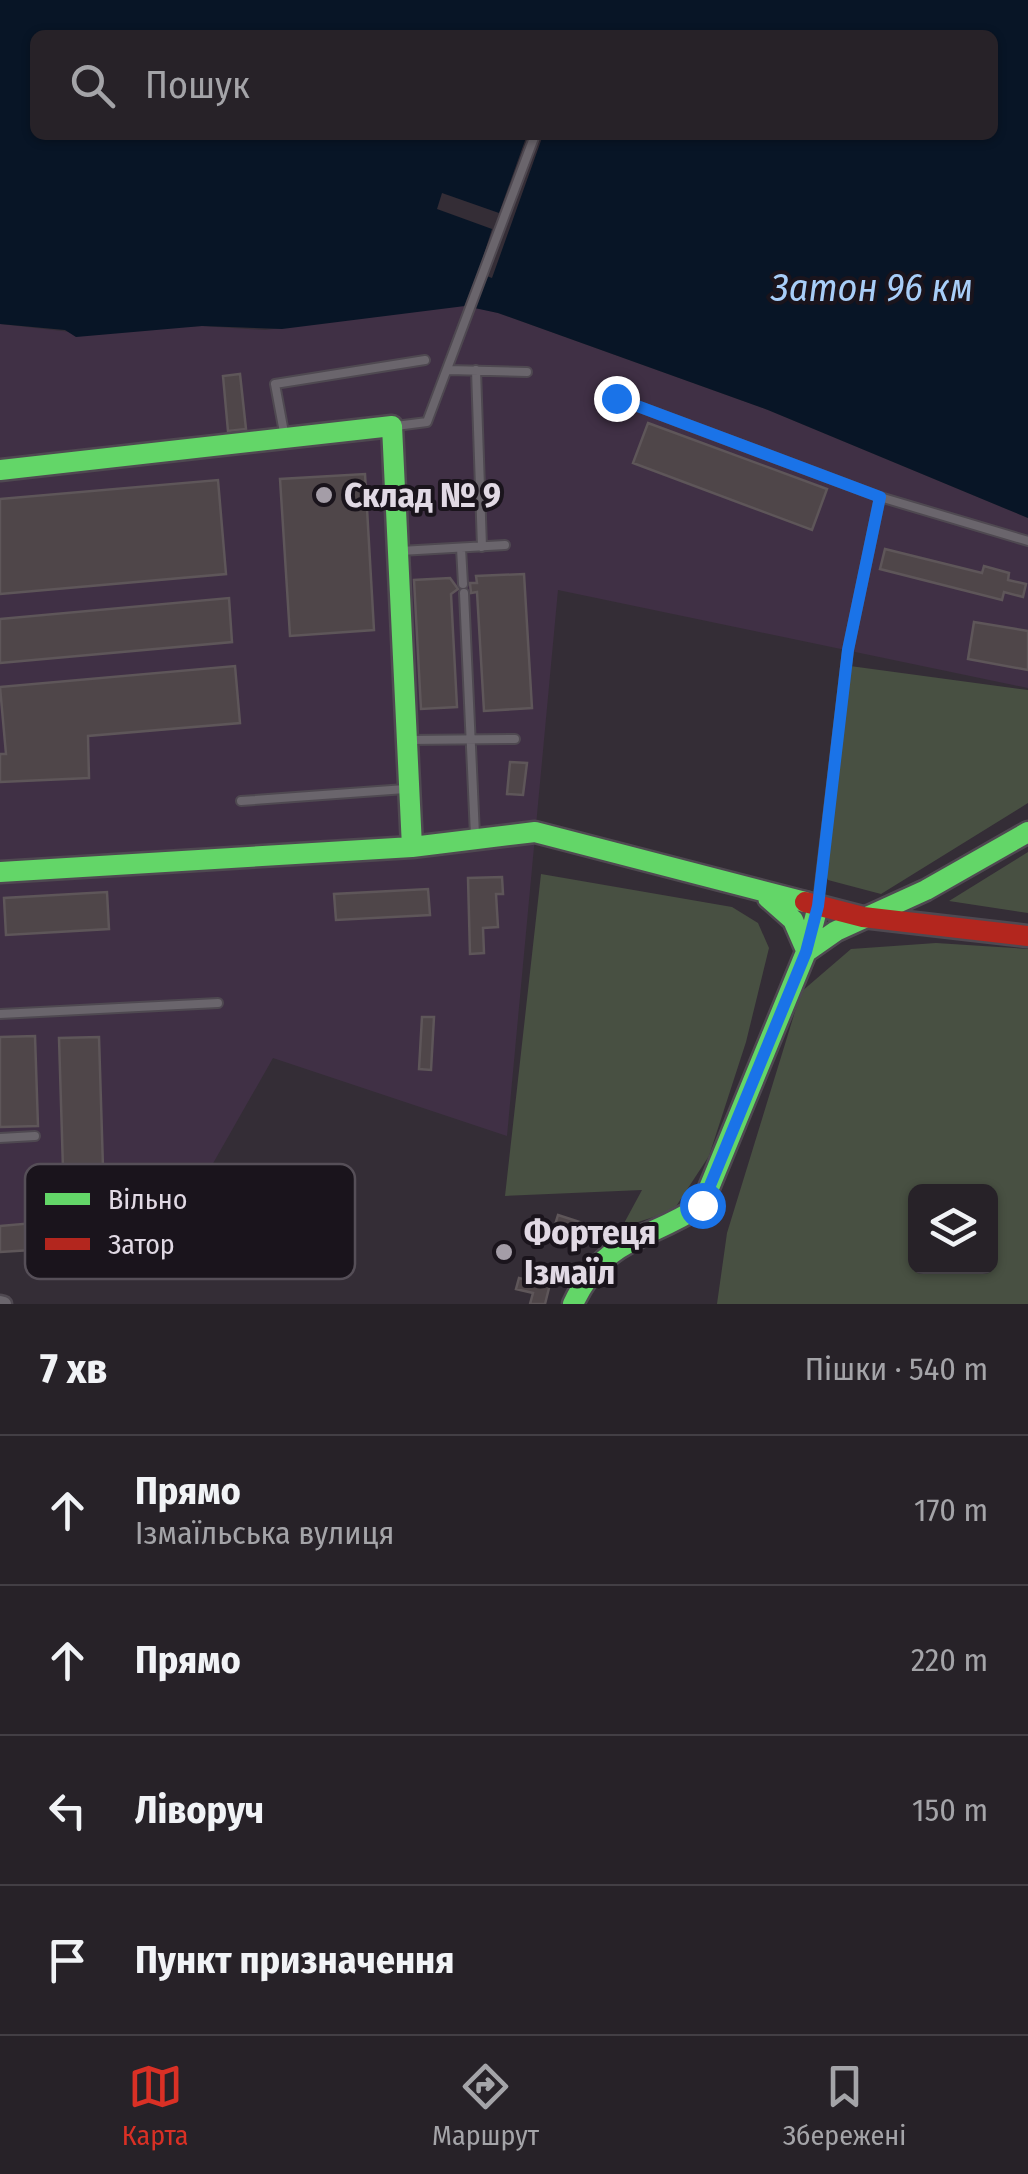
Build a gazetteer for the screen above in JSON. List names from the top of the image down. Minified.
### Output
{"water":["Затон 96 км"],"places":["Склад № 9","Фортеця Ізмаїл"],"legend":["Вільно","Затор"],"page":{"search":"Пошук","heading":["7 хв","Пішки · 540 m"],"list":[["Прямо","Ізмаїльська вулиця","170 m"],["Прямо","220 m"],["Ліворуч","150 m"],"Пункт призначення"],"nav":["Карта","Маршрут","Збережені"]}}
